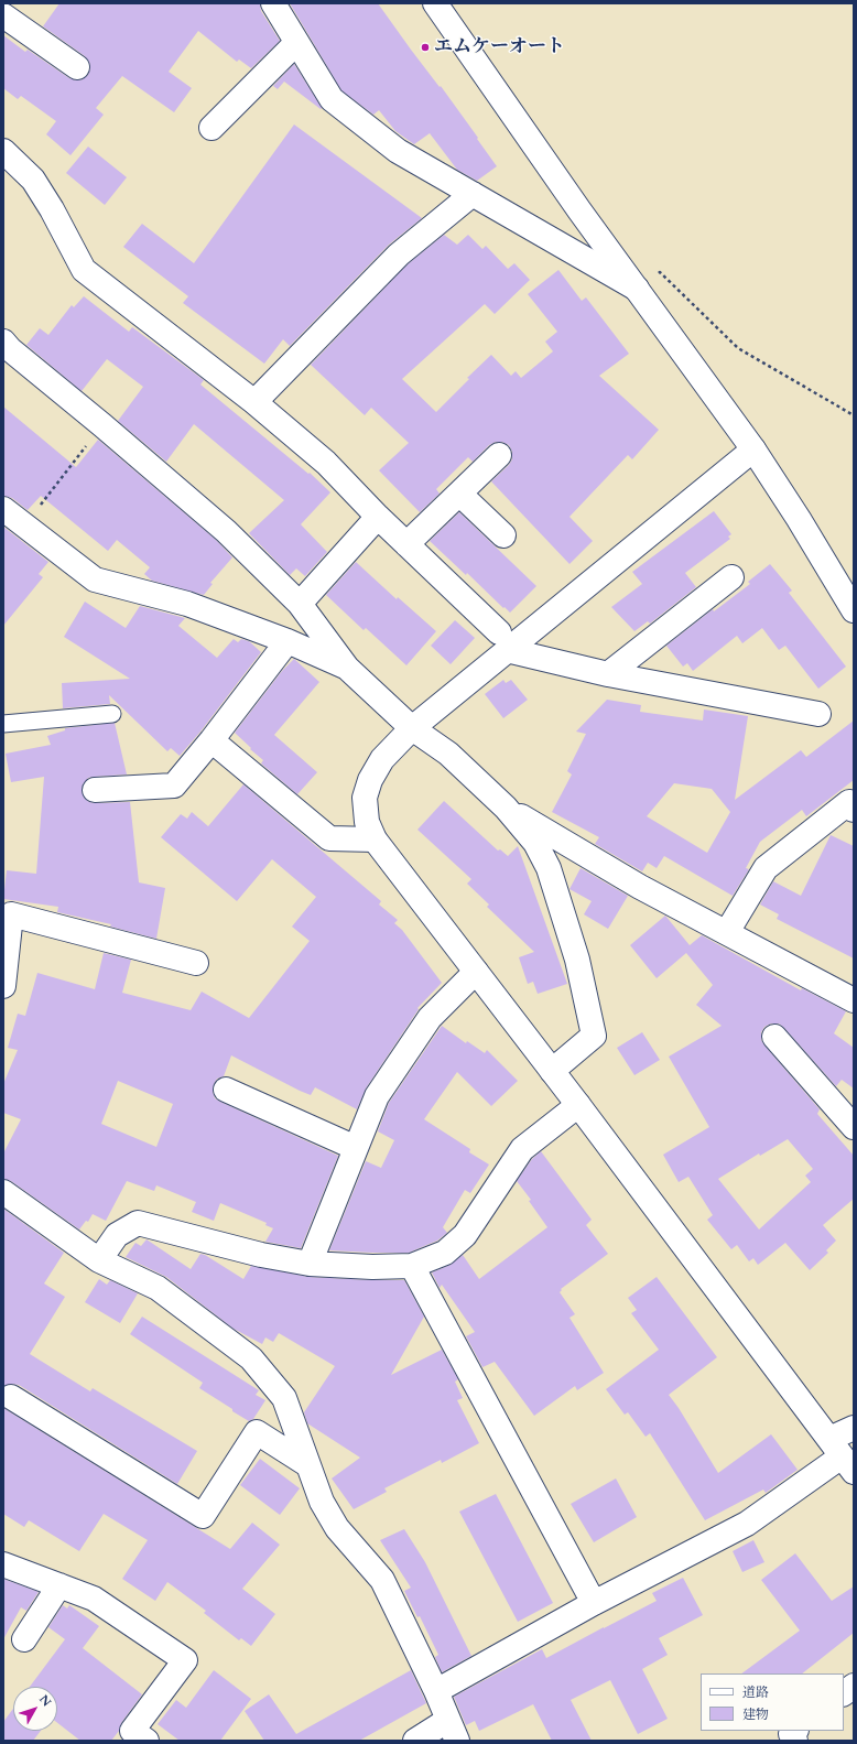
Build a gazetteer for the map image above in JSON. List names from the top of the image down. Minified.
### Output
{"places":["エムケーオート"],"legend":["道路","建物"],"north":"top right"}
